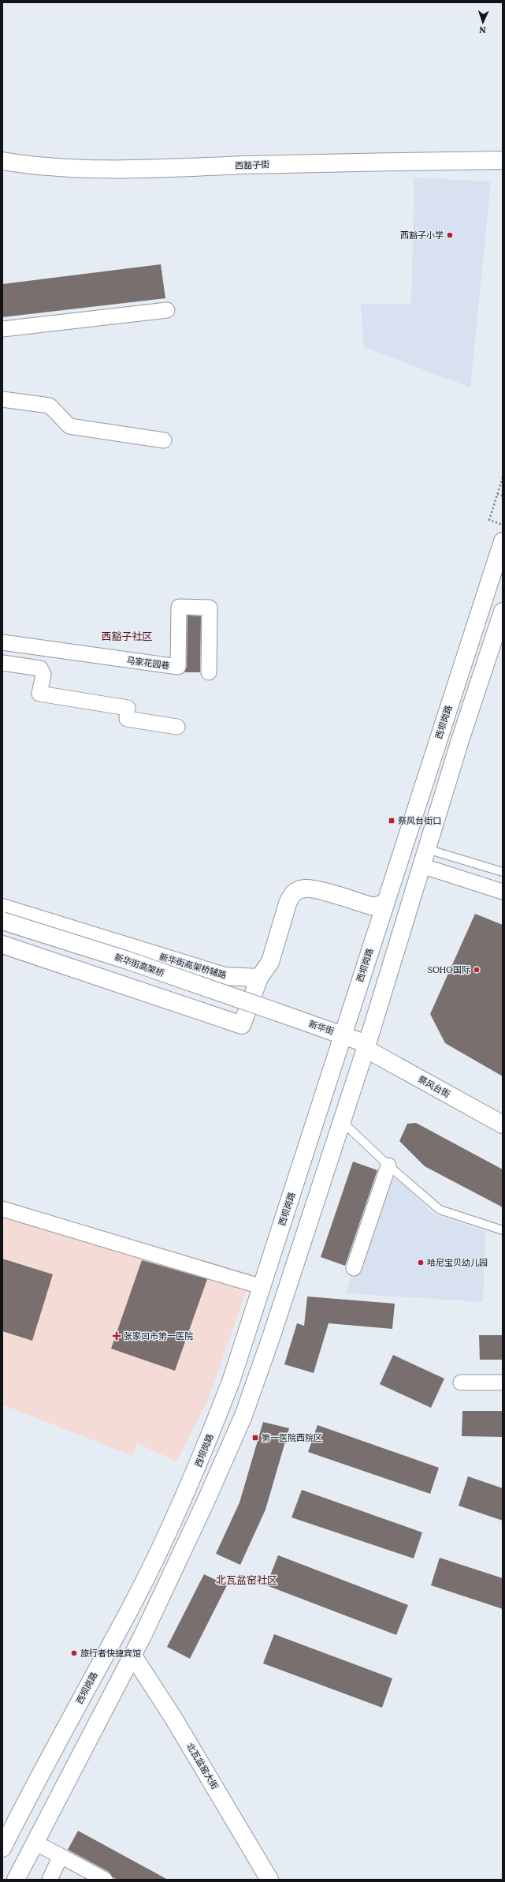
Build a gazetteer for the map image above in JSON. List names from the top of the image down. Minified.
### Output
{"streets":{"main road":["西豁子街","西坝岗路","新华街高架桥","新华街高架桥辅路","新华街","祭风台街","北瓦盆窑大街"],"street":["马家花园巷"]},"crossings":[["西坝岗路","新华街"],["新华街高架桥","新华街"],["新华街","祭风台街"]],"districts":["西豁子社区","北瓦盆窑社区"],"places":{"other":["西豁子小学","SOHO国际","哈尼宝贝幼儿园","旅行者快捷宾馆"],"transit":["祭风台街口","第一医院西院区"],"health":["张家口市第一医院"]},"north":"bottom"}
